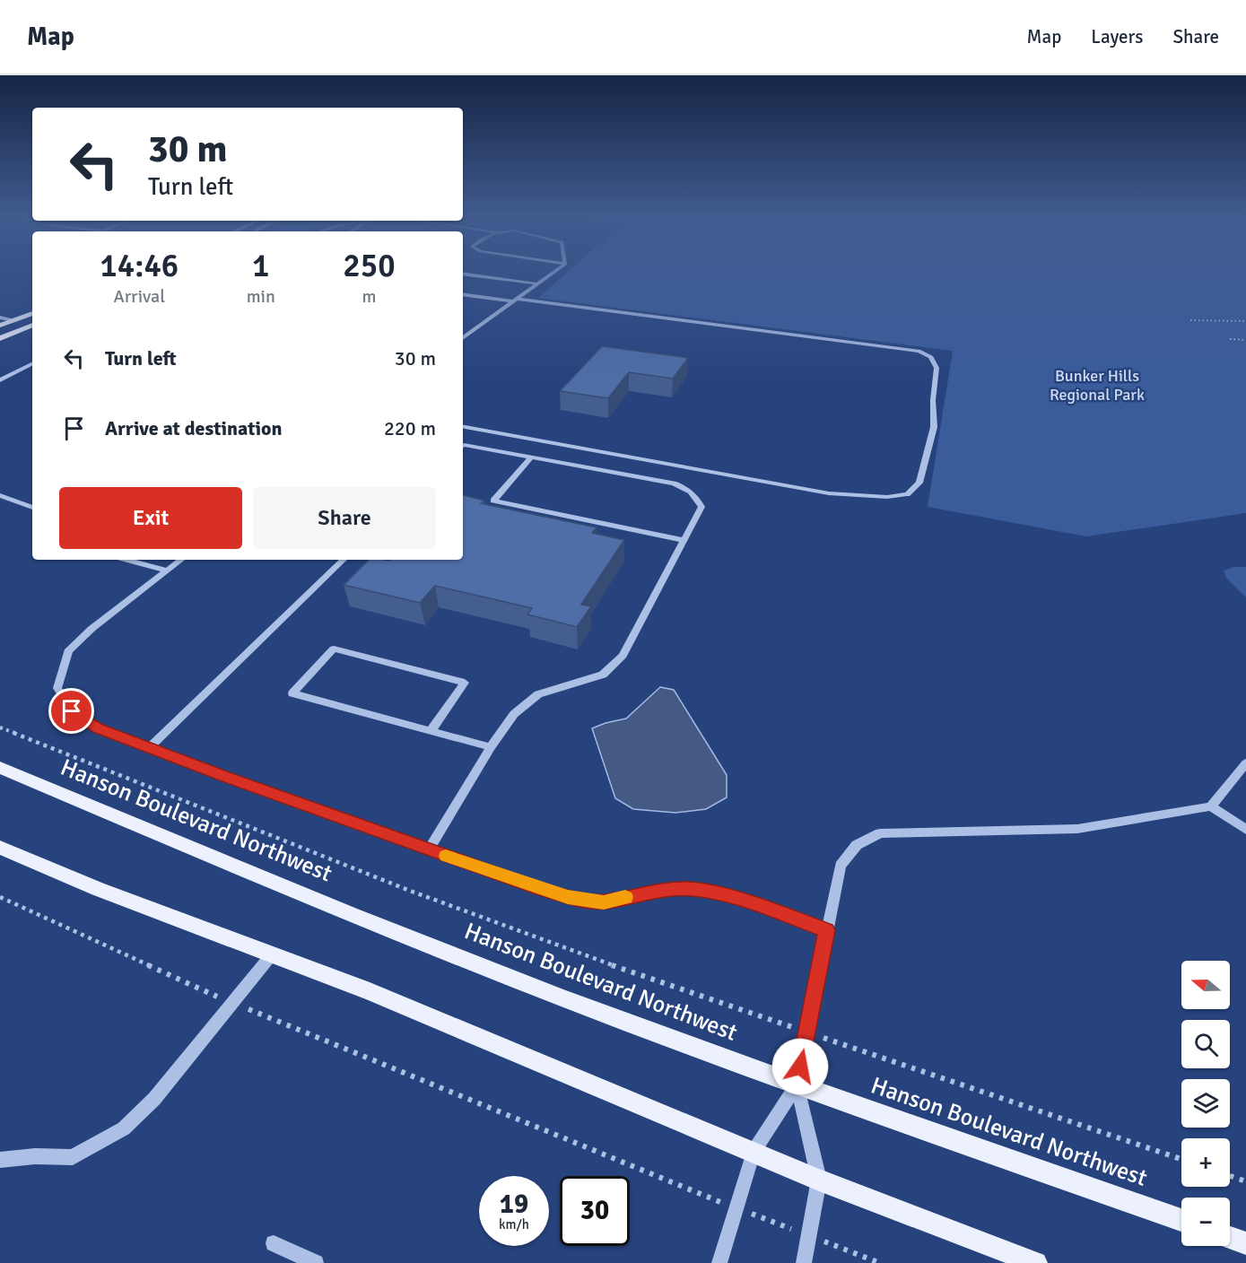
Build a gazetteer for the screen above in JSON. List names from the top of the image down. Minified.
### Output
{"streets":{"main road":["Hanson Boulevard Northwest"]},"parks":["Bunker Hills Regional Park"],"north":"left","page":{"header":"Map","nav":["Map","Layers","Share"],"turn":["30 m","Turn left"],"eta":["14:46","Arrival","1","min","250","m"],"list":[{"name":"Turn left","value":"30 m"},{"name":"Arrive at destination","value":"220 m"}],"buttons":["Exit","Share"],"map_buttons":["+","−"],"speed":"19 km/h","limit":"30"}}
